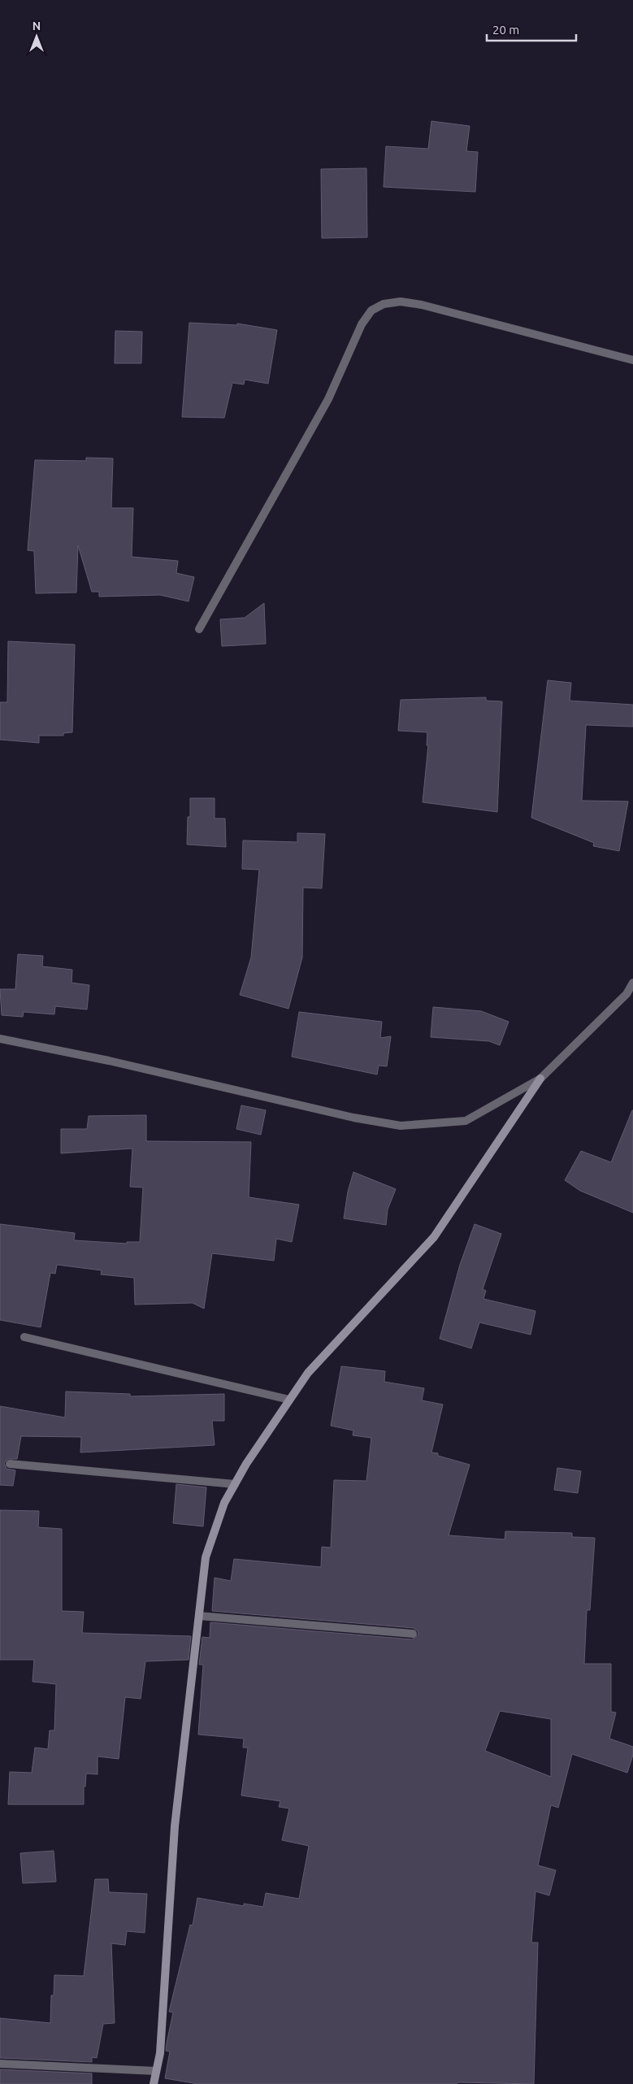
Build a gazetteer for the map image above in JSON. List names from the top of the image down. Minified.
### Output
{"scale_bar":"20 m","north":"top"}
